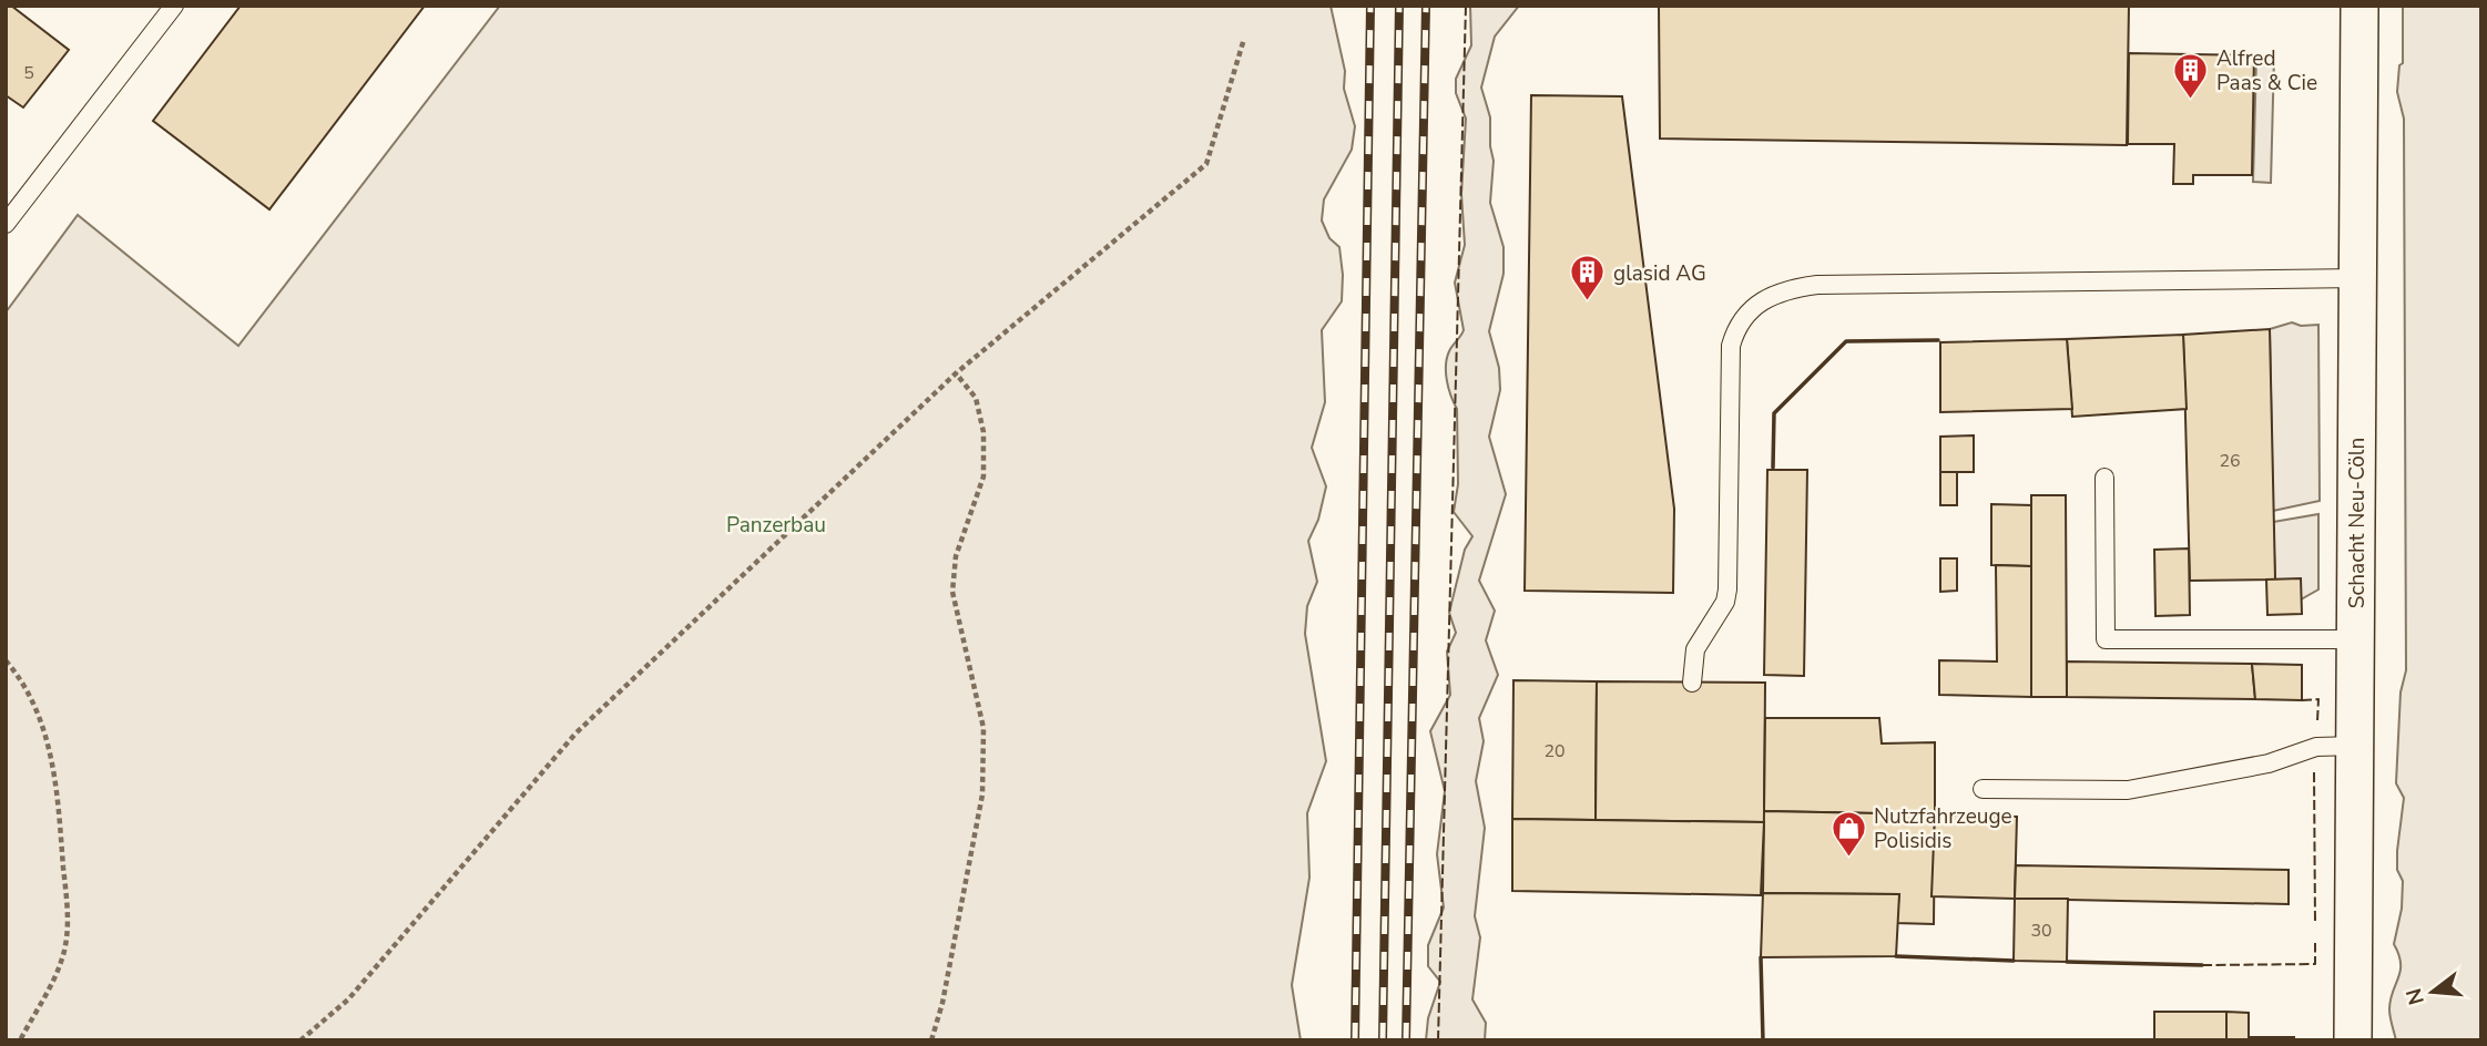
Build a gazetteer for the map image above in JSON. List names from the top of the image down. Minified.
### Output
{"streets":{"street":["Schacht Neu-Cöln"]},"parks":["Panzerbau"],"places":{"building":["Alfred Paas & Cie","glasid AG"],"shop":["Nutzfahrzeuge Polisidis"]},"house_numbers":["5","26","20","30"],"north":"left"}
